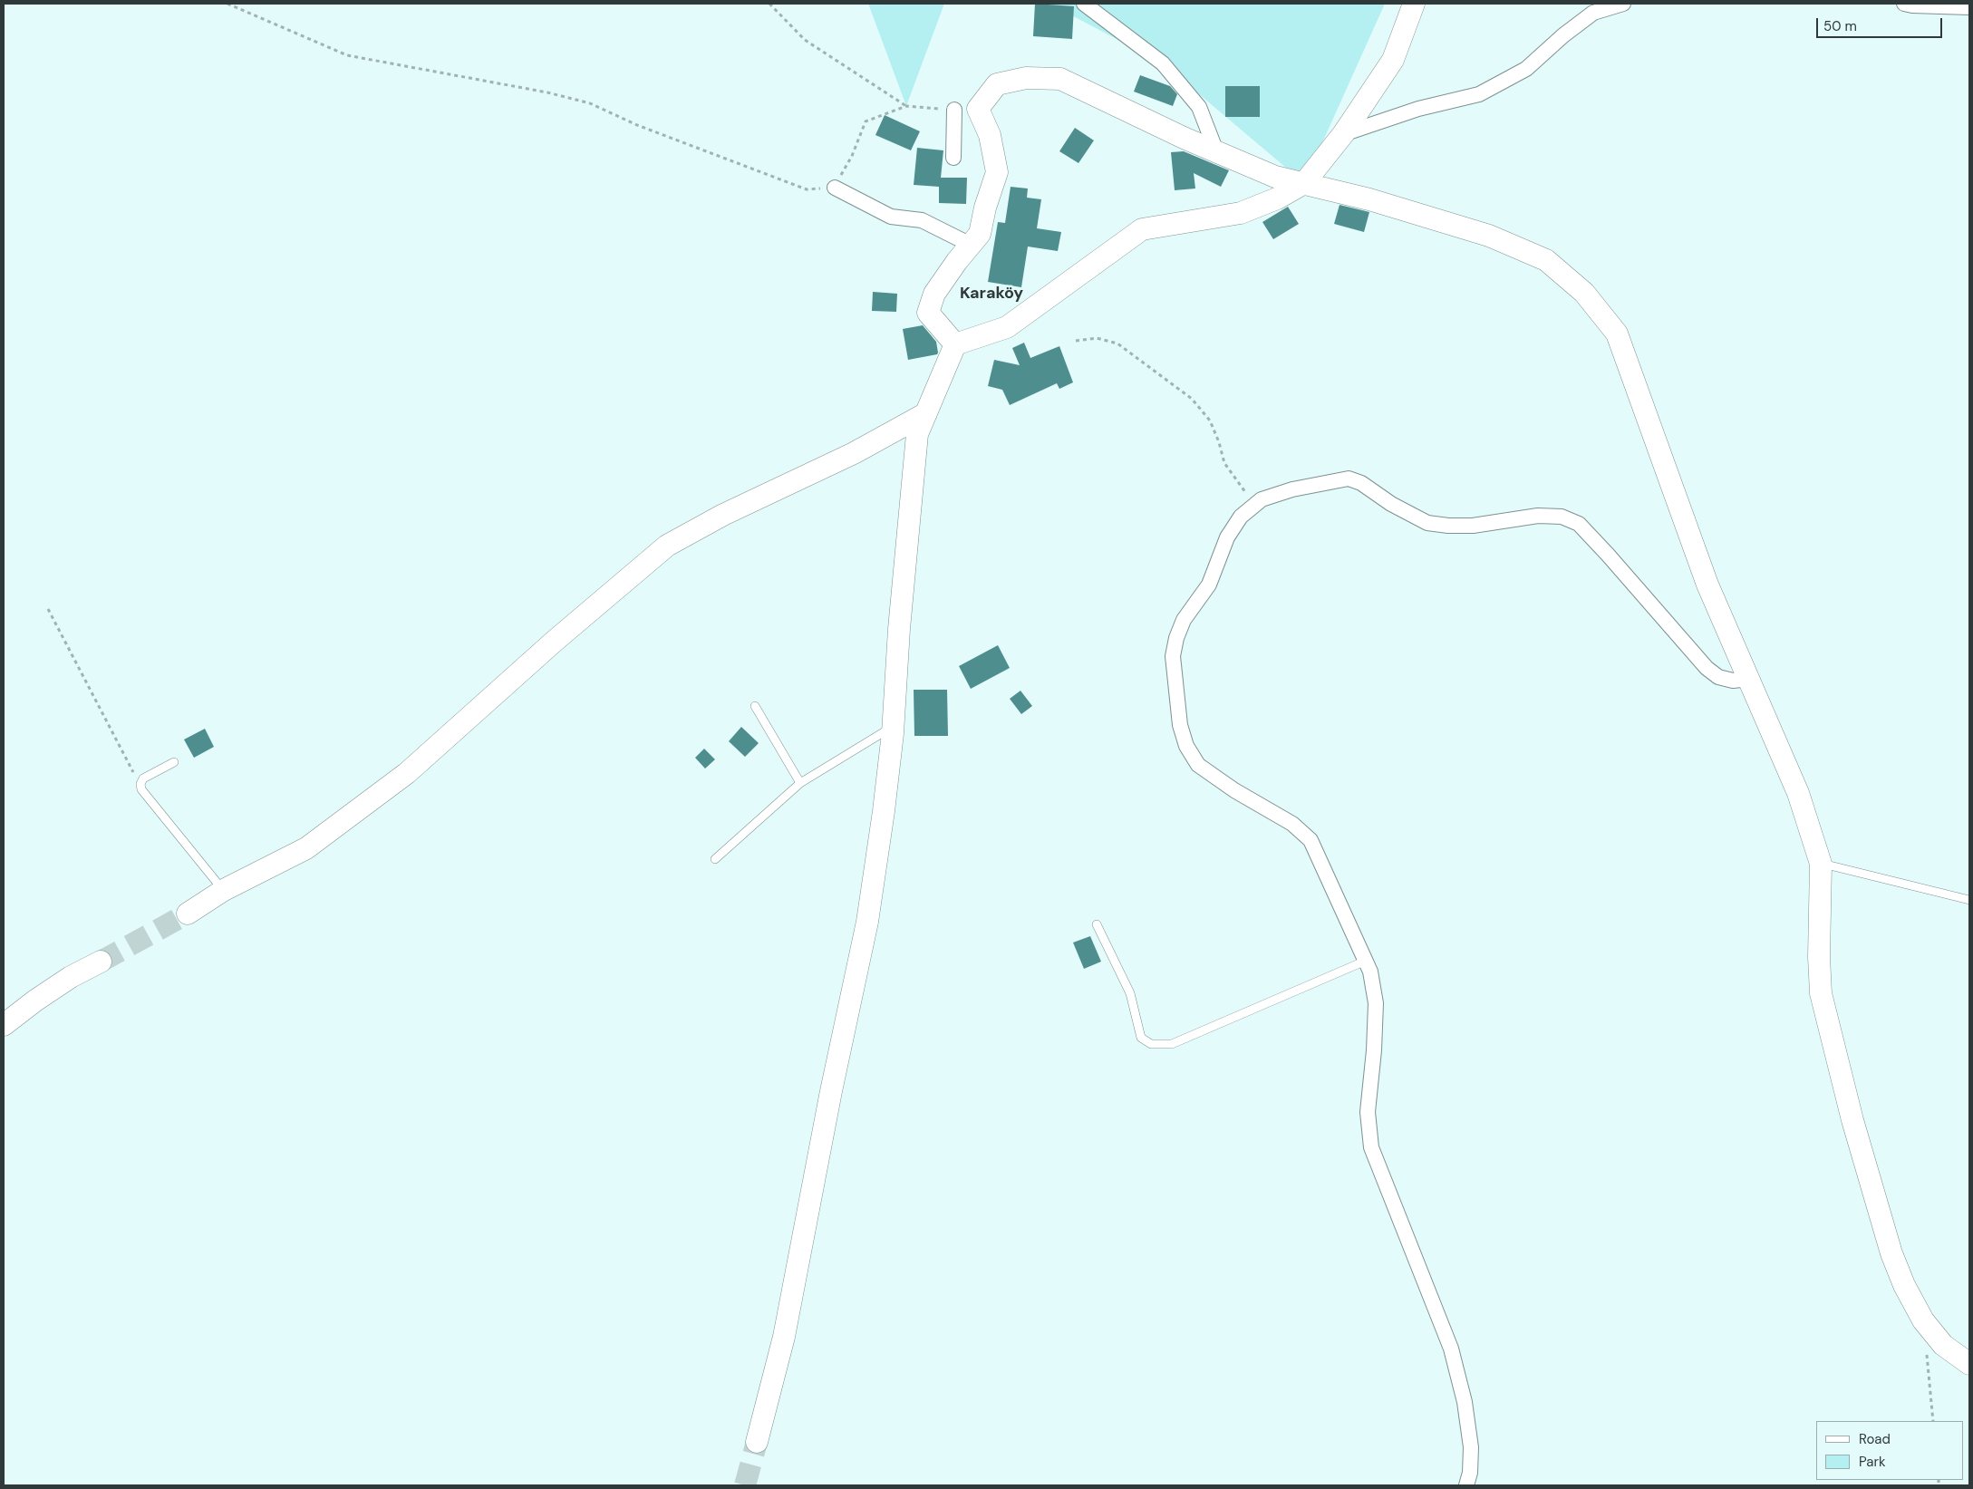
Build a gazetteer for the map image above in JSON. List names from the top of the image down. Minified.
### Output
{"districts":["Karaköy"],"legend":["Road","Park"],"scale_bar":"50 m"}
